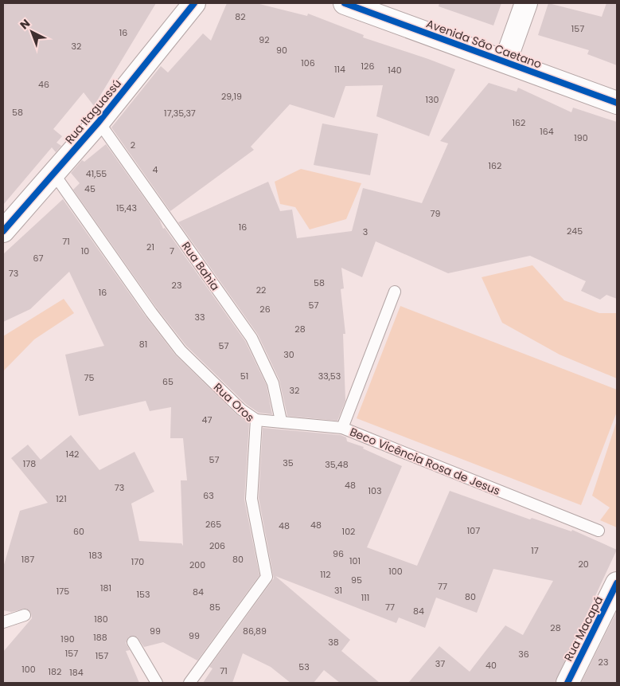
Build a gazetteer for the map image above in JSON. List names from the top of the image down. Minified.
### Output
{"streets":{"street":["Avenida São Caetano","Rua Itaguassú","Rua Macapá"],"lane":["Rua Bahia","Rua Oros","Beco Vicência Rosa de Jesus"]},"crossings":[["Rua Itaguassú","Rua Bahia"],["Rua Itaguassú","Rua Oros"]],"house_numbers":["82","157","16","92","32","90","106","126","114","140","46","29,19","130","58","17,35,37","162","164","190","2","162","4","41,55","45","15,43","79","16","245","3","71","21","10","7","67","73","58","23","22","16","57","26","33","28","81","57","30","51","33,53","75","65","32","47","142","57","35","178","35,48","48","73","103","63","121","265","48","48","107","60","102","206","17","96","183","187","80","101","170","20","200","100","112","95","77","181","31","175","84","153","80","111","85","77","84","180","28","99","86,89","99","188","190","38","157","36","157","23","37","40","53","100","71","182","184"],"north":"top left"}
